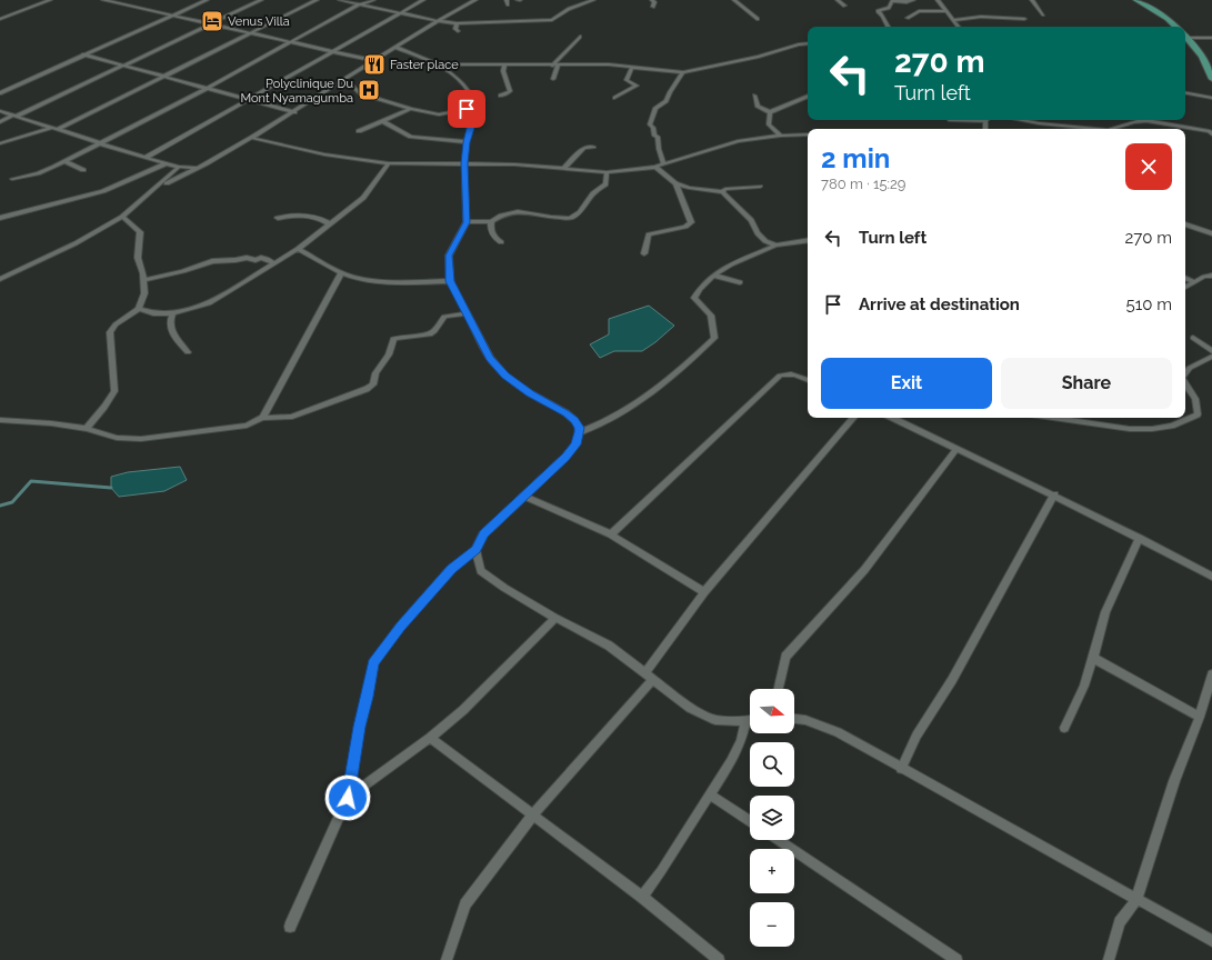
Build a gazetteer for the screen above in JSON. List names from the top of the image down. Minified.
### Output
{"places":{"hotel":["Venus Villa"],"restaurant":["Faster place"],"hospital":["Polyclinique Du Mont Nyamagumba"]},"north":"right","page":{"turn":["270 m","Turn left"],"heading":["2 min","780 m · 15:29"],"list":[{"name":"Turn left","value":"270 m"},{"name":"Arrive at destination","value":"510 m"}],"buttons":["Exit","Share"],"map_buttons":["+","−"]}}
